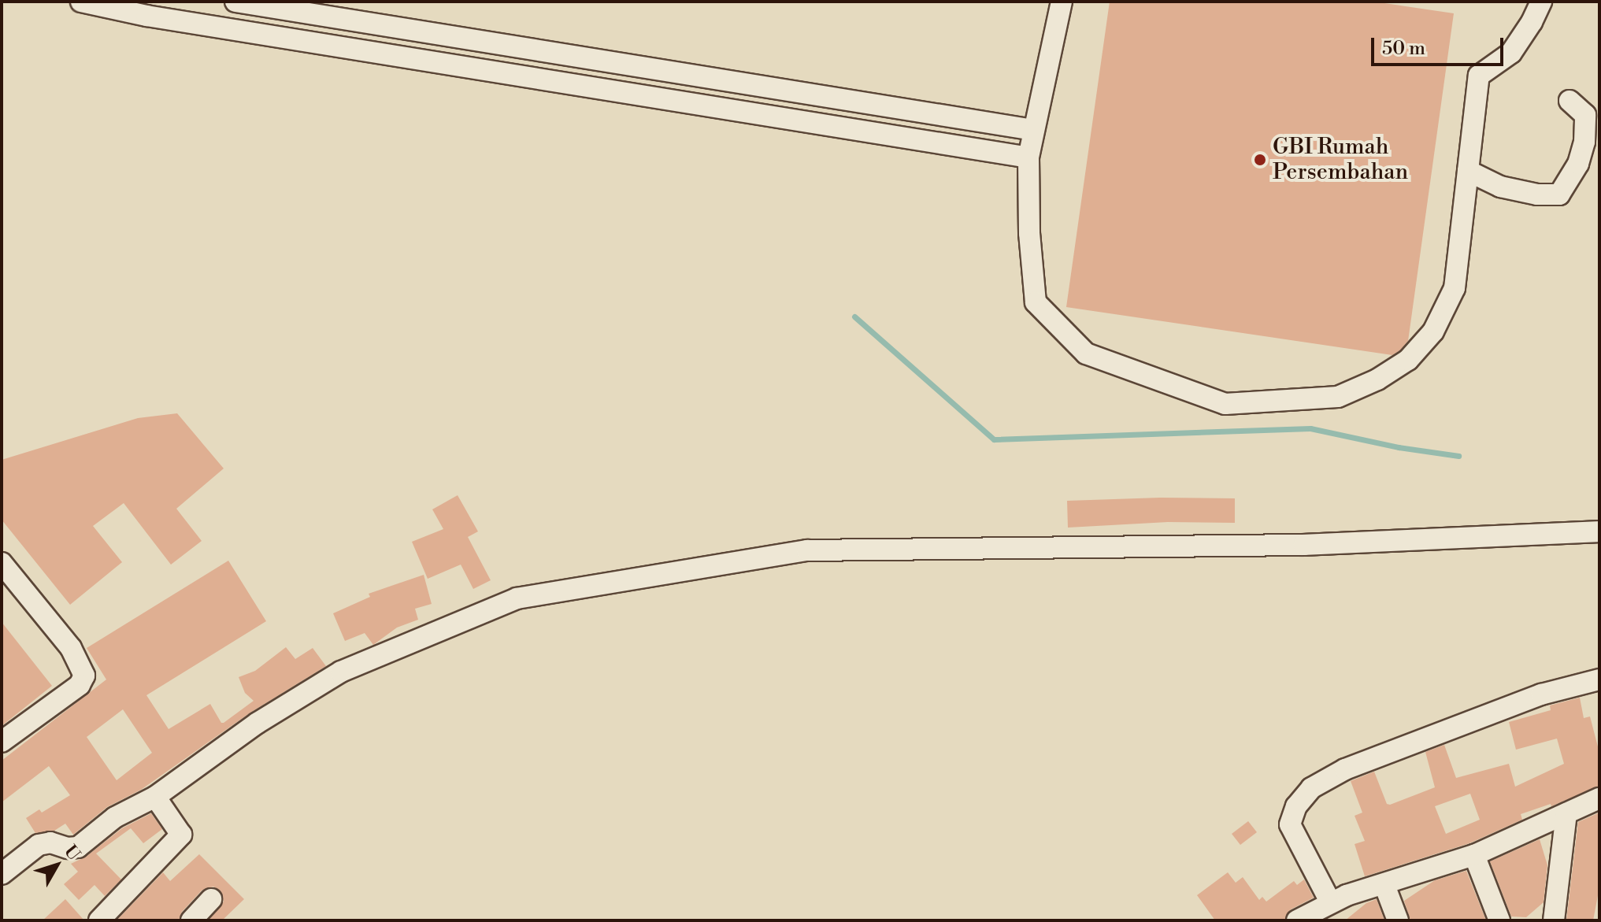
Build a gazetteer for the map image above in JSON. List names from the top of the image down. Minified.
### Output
{"places":["GBI Rumah Persembahan"],"scale_bar":"50 m","north":"top right"}
